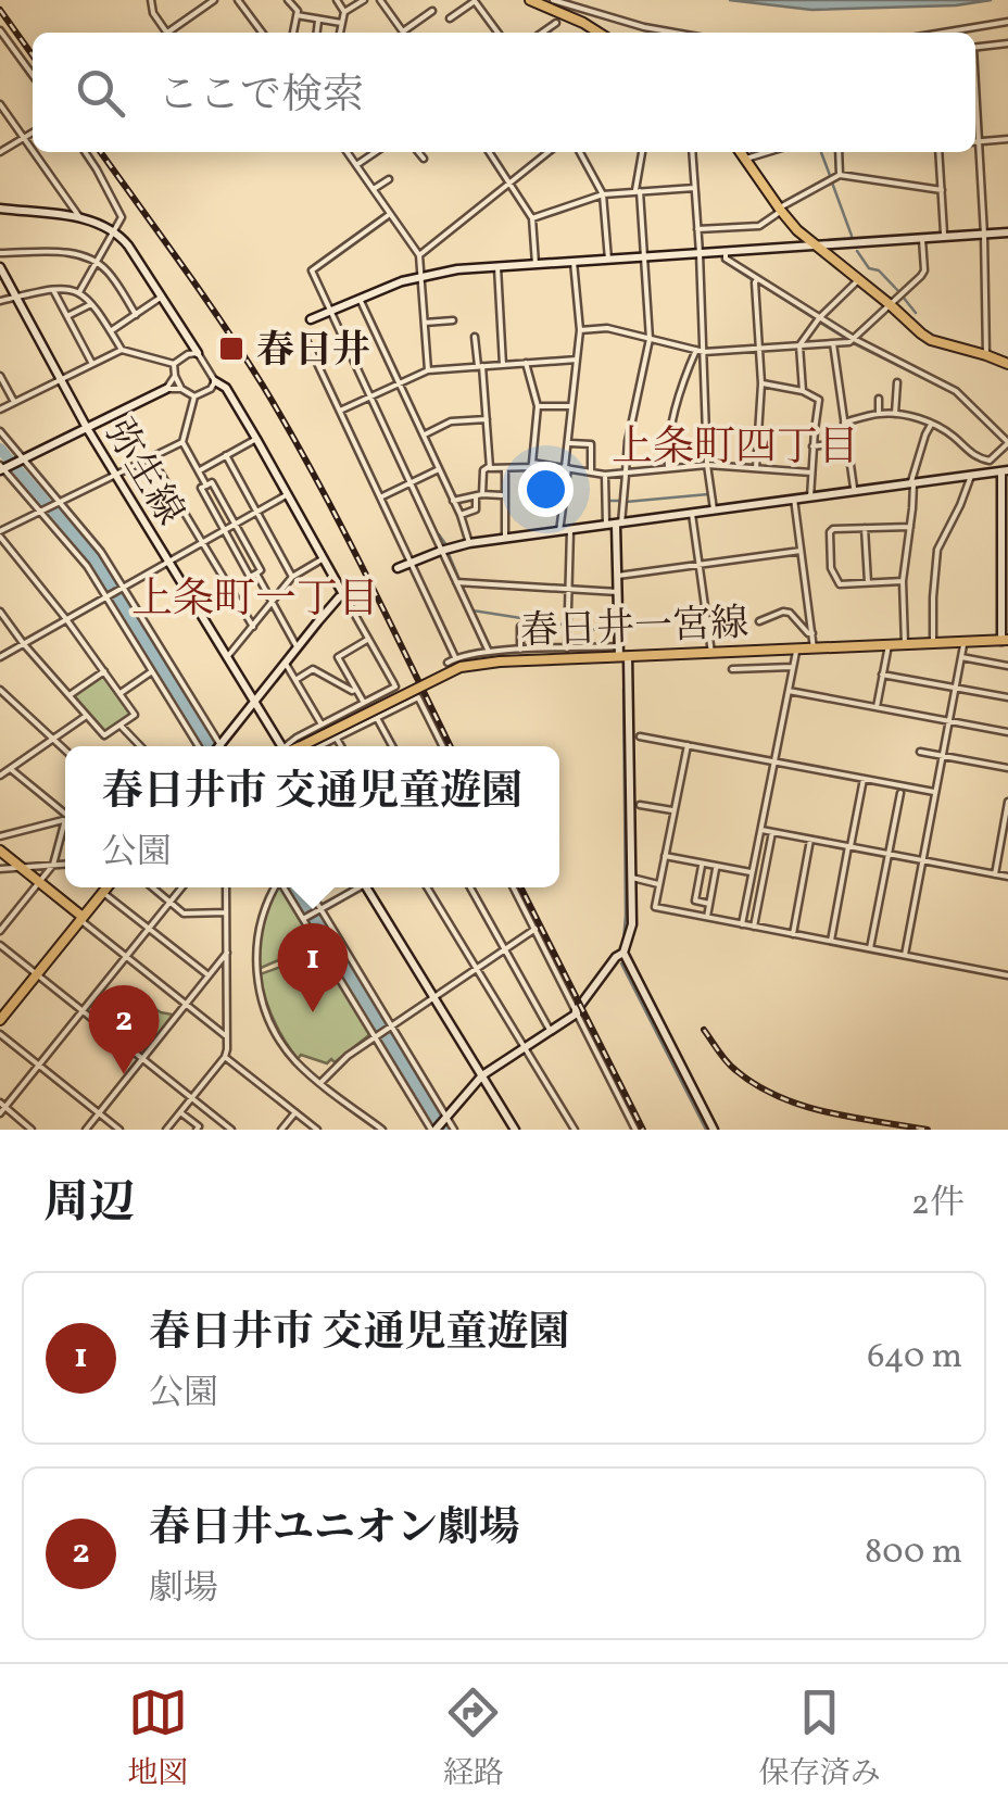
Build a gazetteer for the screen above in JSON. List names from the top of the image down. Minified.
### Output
{"streets":{"main road":["春日井一宮線"],"street":["弥生線"]},"districts":["上条町四丁目","上条町一丁目"],"places":{"transit":["春日井"]},"page":{"search":"ここで検索","popup":["春日井市 交通児童遊園","公園"],"pins":["1","2"],"heading":["周辺","2件"],"list":[{"mark":"1","name":"春日井市 交通児童遊園","note":"公園","value":"640 m"},{"mark":"2","name":"春日井ユニオン劇場","note":"劇場","value":"800 m"}],"nav":["地図","経路","保存済み"]}}
